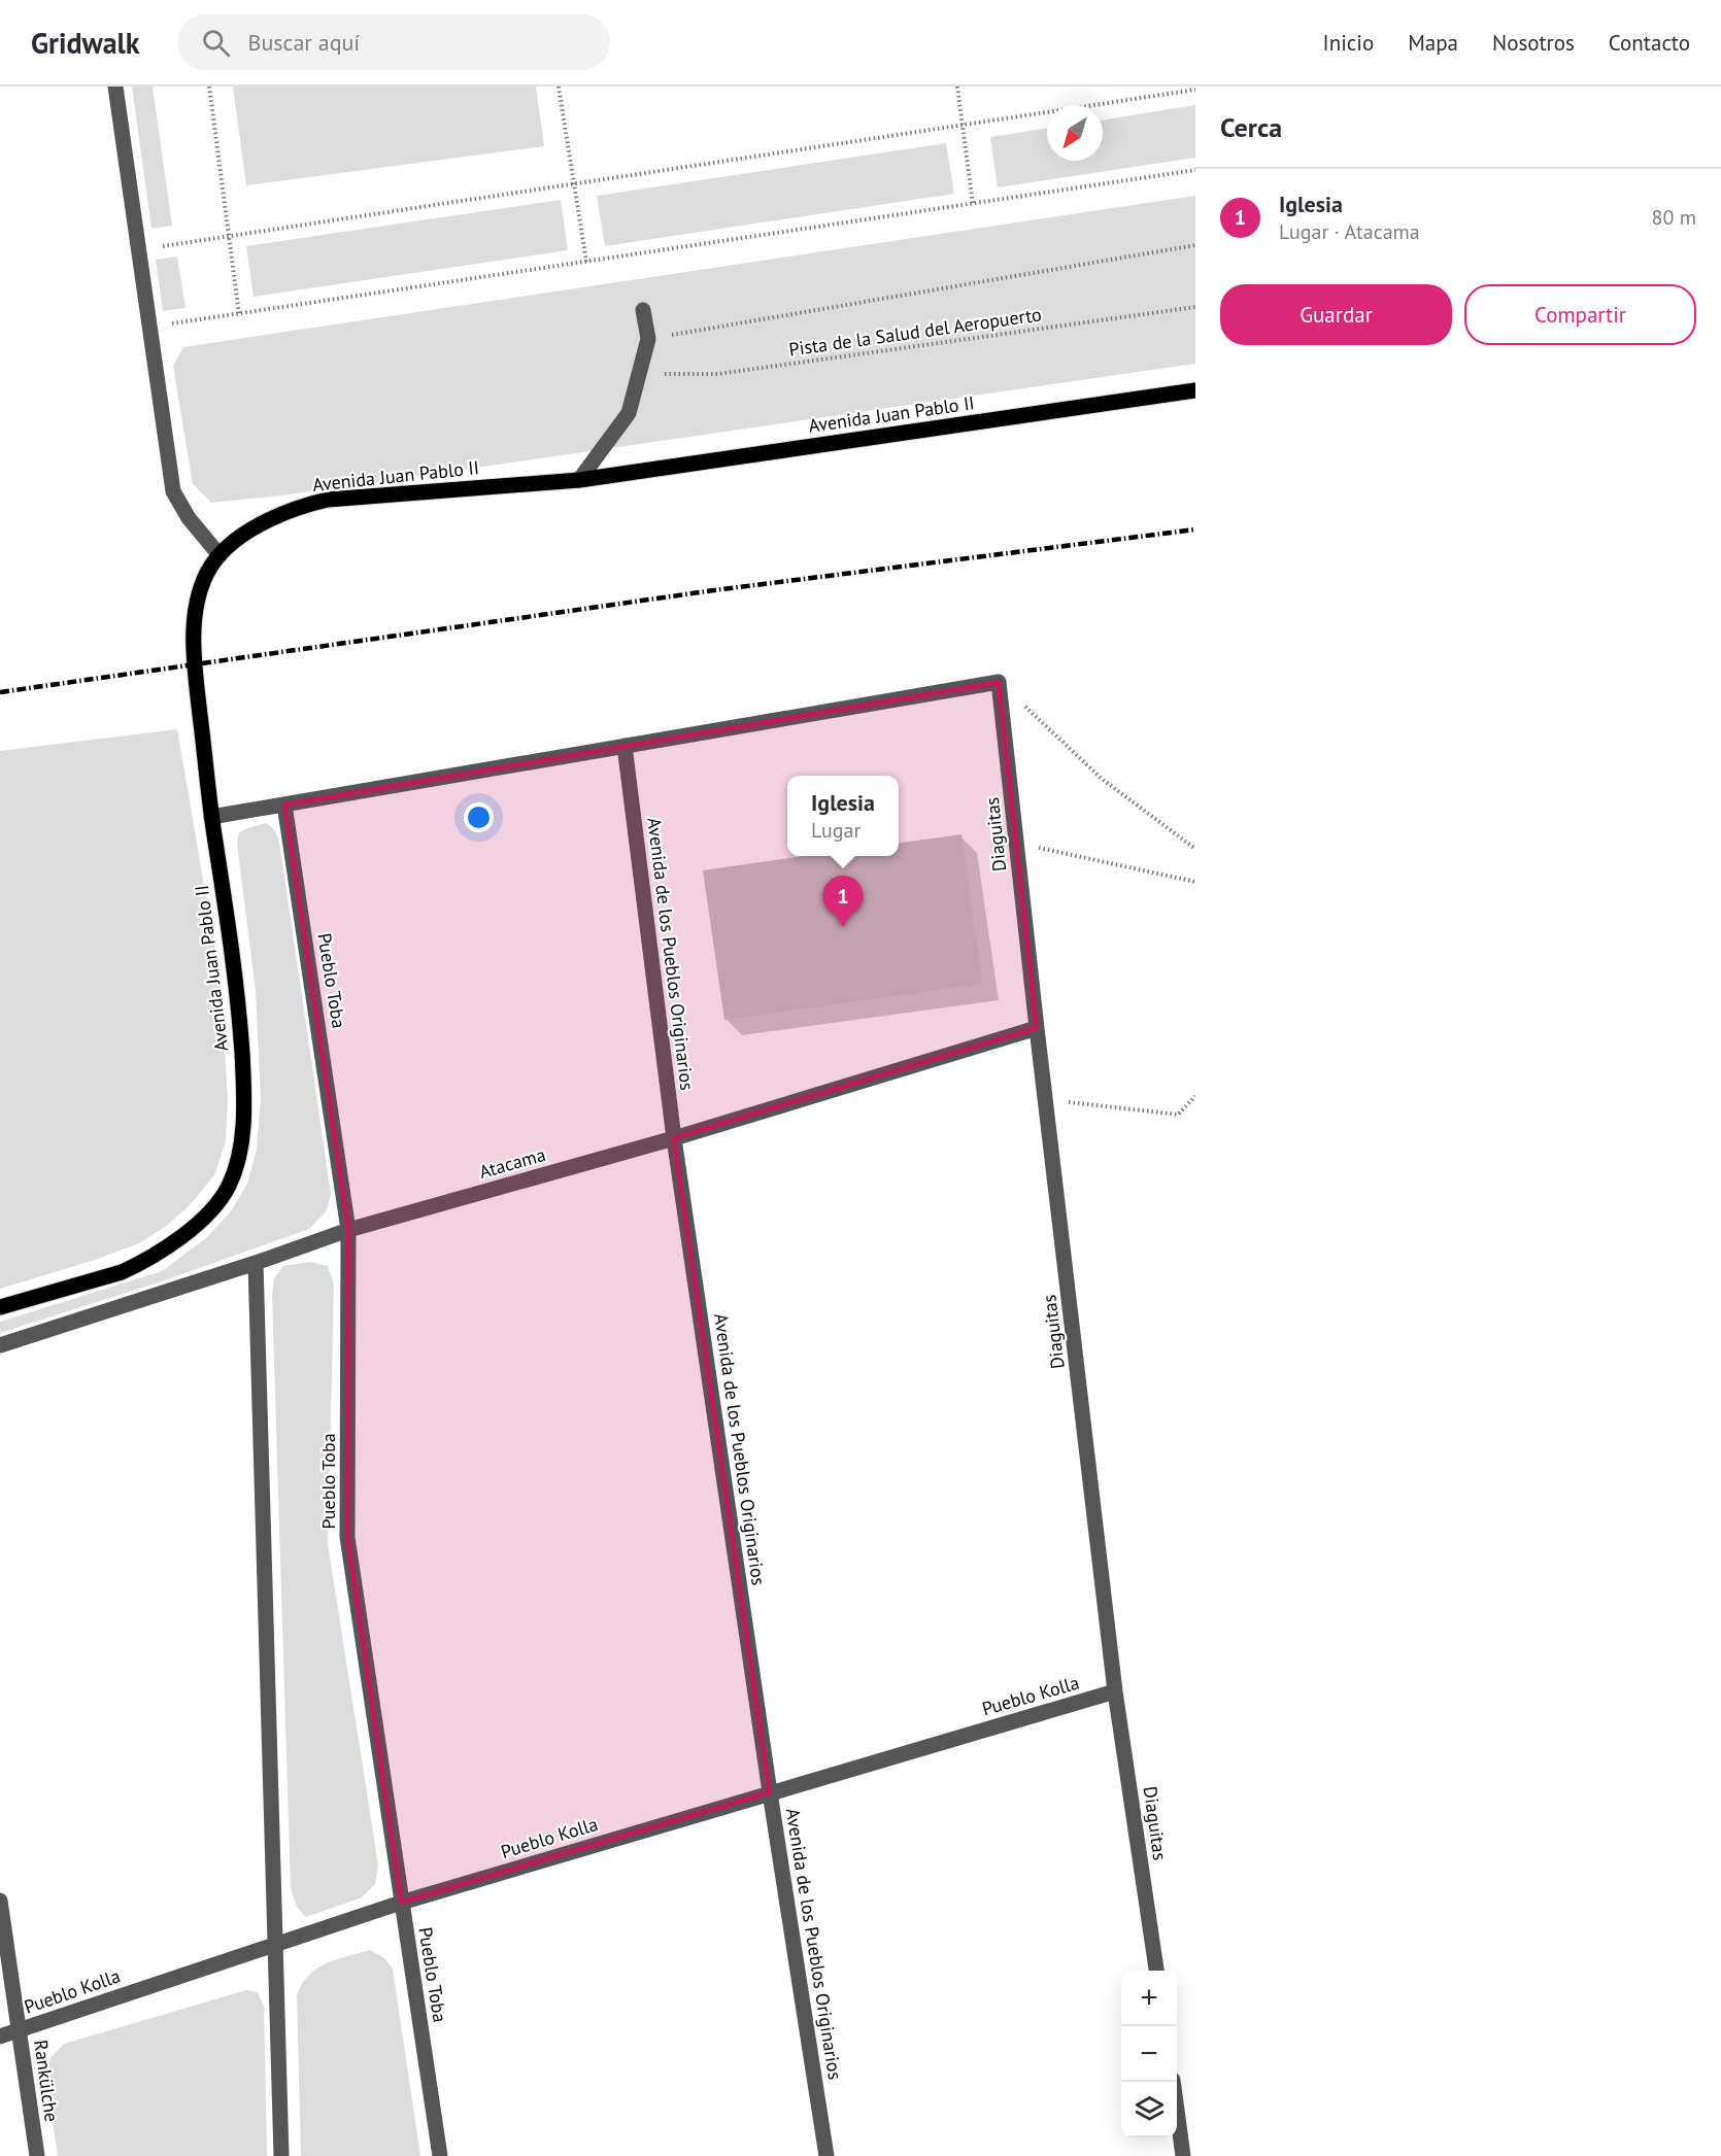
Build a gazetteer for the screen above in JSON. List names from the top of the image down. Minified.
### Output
{"streets":{"main road":["Avenida Juan Pablo II"],"street":["Diaguitas","Avenida de los Pueblos Originarios","Pueblo Toba","Atacama","Pueblo Kolla","Rankülche"],"path":["Pista de la Salud del Aeropuerto"]},"crossings":[["Diaguitas","Atacama"],["Diaguitas","Pueblo Kolla"],["Avenida de los Pueblos Originarios","Atacama"],["Avenida de los Pueblos Originarios","Pueblo Kolla"],["Pueblo Toba","Atacama"],["Pueblo Toba","Pueblo Kolla"],["Pueblo Kolla","Rankülche"]],"north":"bottom left","page":{"header":"Gridwalk","search":"Buscar aquí","nav":["Inicio","Mapa","Nosotros","Contacto"],"heading":"Cerca","list":[{"mark":"1","name":"Iglesia","note":"Lugar · Atacama","value":"80 m"}],"buttons":["Guardar","Compartir"],"popup":["Iglesia","Lugar"],"pins":"1","map_buttons":["+","−"]}}
